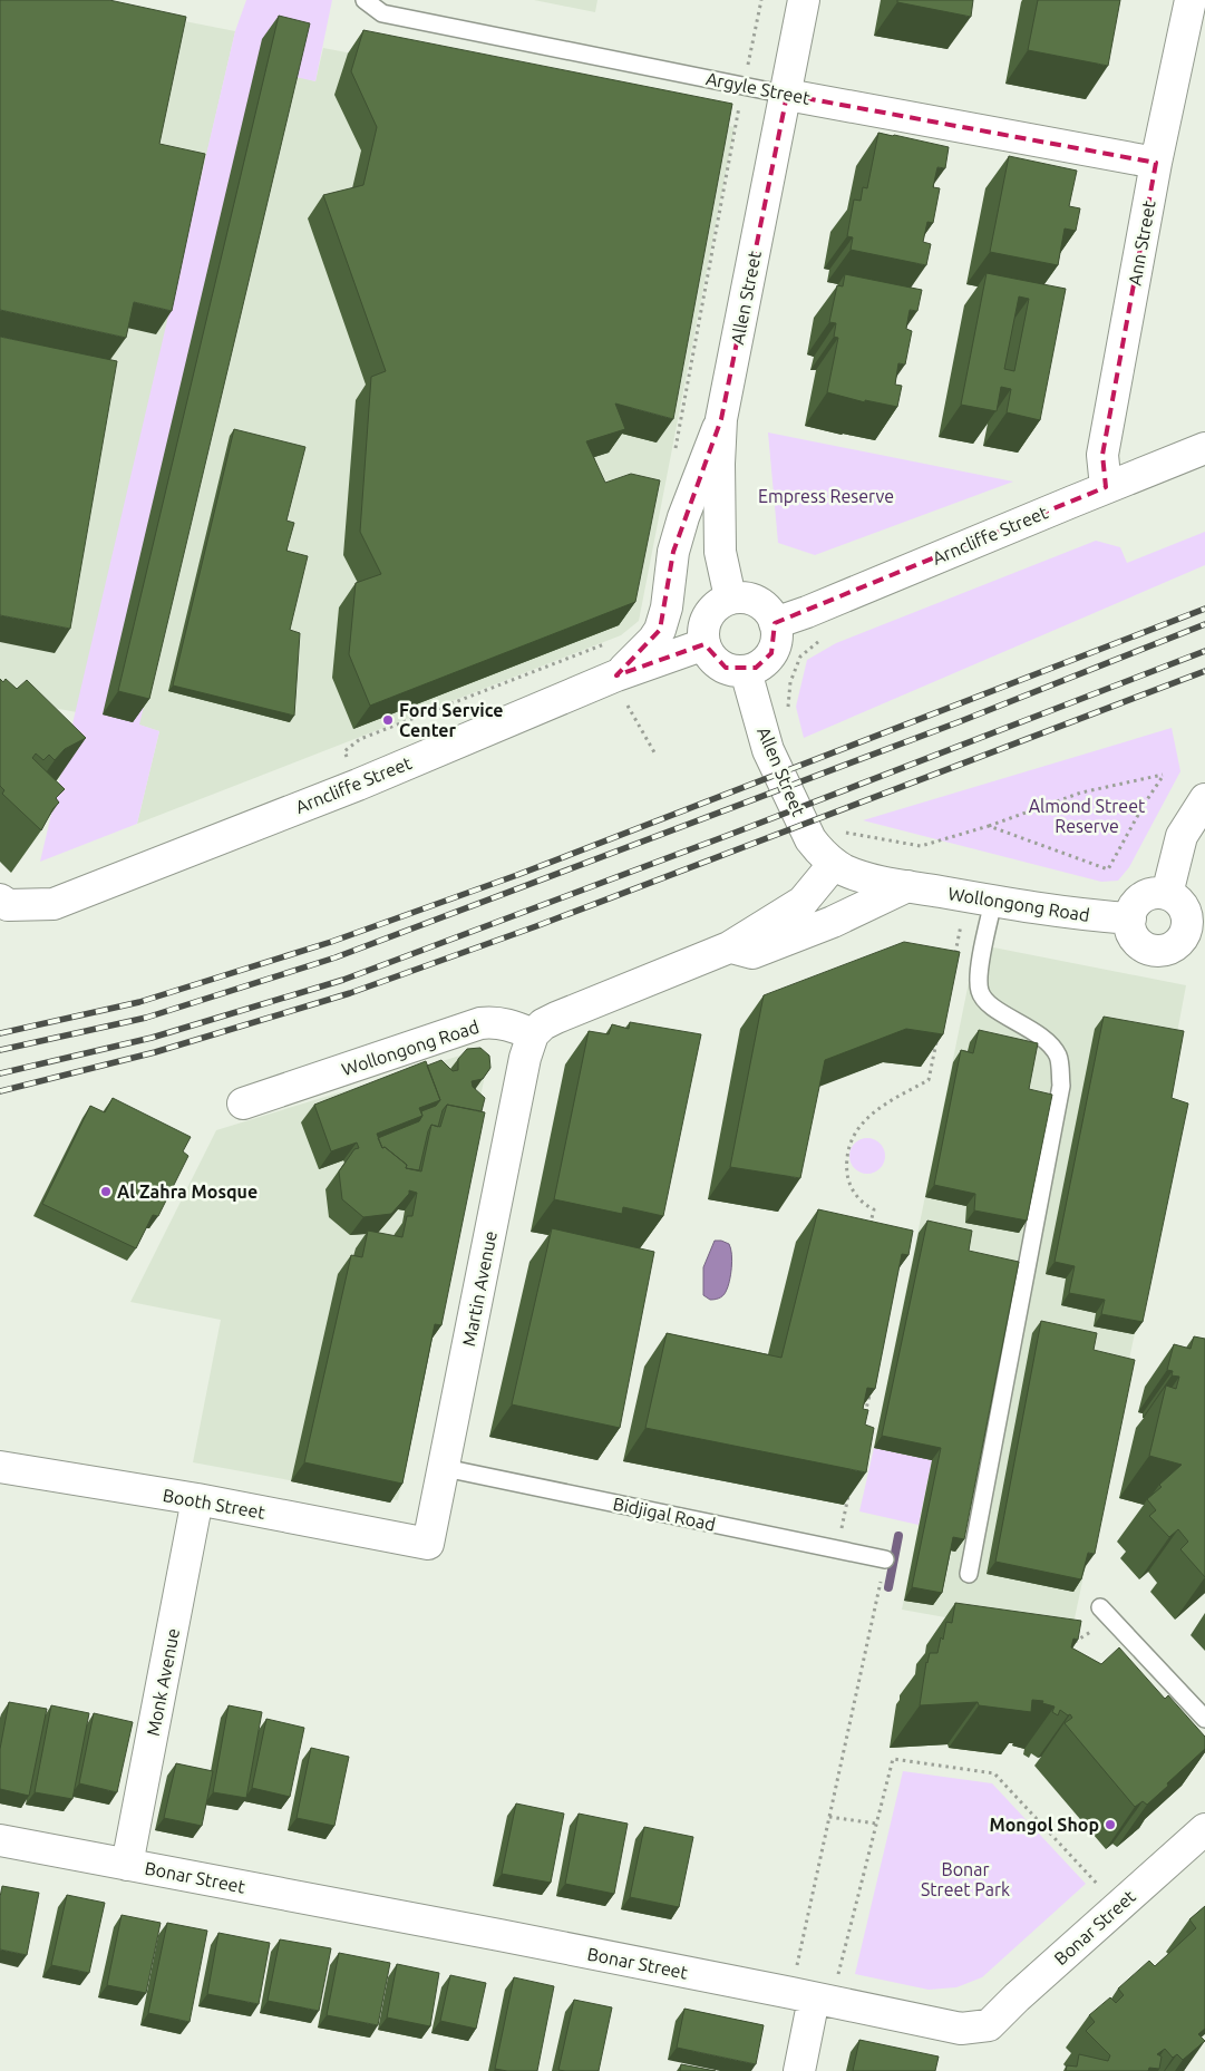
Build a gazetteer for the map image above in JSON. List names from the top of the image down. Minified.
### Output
{"streets":{"street":["Argyle Street","Ann Street","Allen Street","Arncliffe Street","Wollongong Road","Martin Avenue","Booth Street","Monk Avenue","Bonar Street"],"lane":["Bidjigal Road"]},"crossings":[["Argyle Street","Ann Street"],["Argyle Street","Allen Street"],["Ann Street","Arncliffe Street"],["Allen Street","Arncliffe Street"],["Allen Street","Wollongong Road"],["Wollongong Road","Martin Avenue"],["Martin Avenue","Booth Street"],["Martin Avenue","Bidjigal Road"],["Booth Street","Monk Avenue"],["Monk Avenue","Bonar Street"]],"parks":["Empress Reserve","Almond Street Reserve","Bonar Street Park"],"places":["Ford Service Center","Al Zahra Mosque","Mongol Shop"]}
